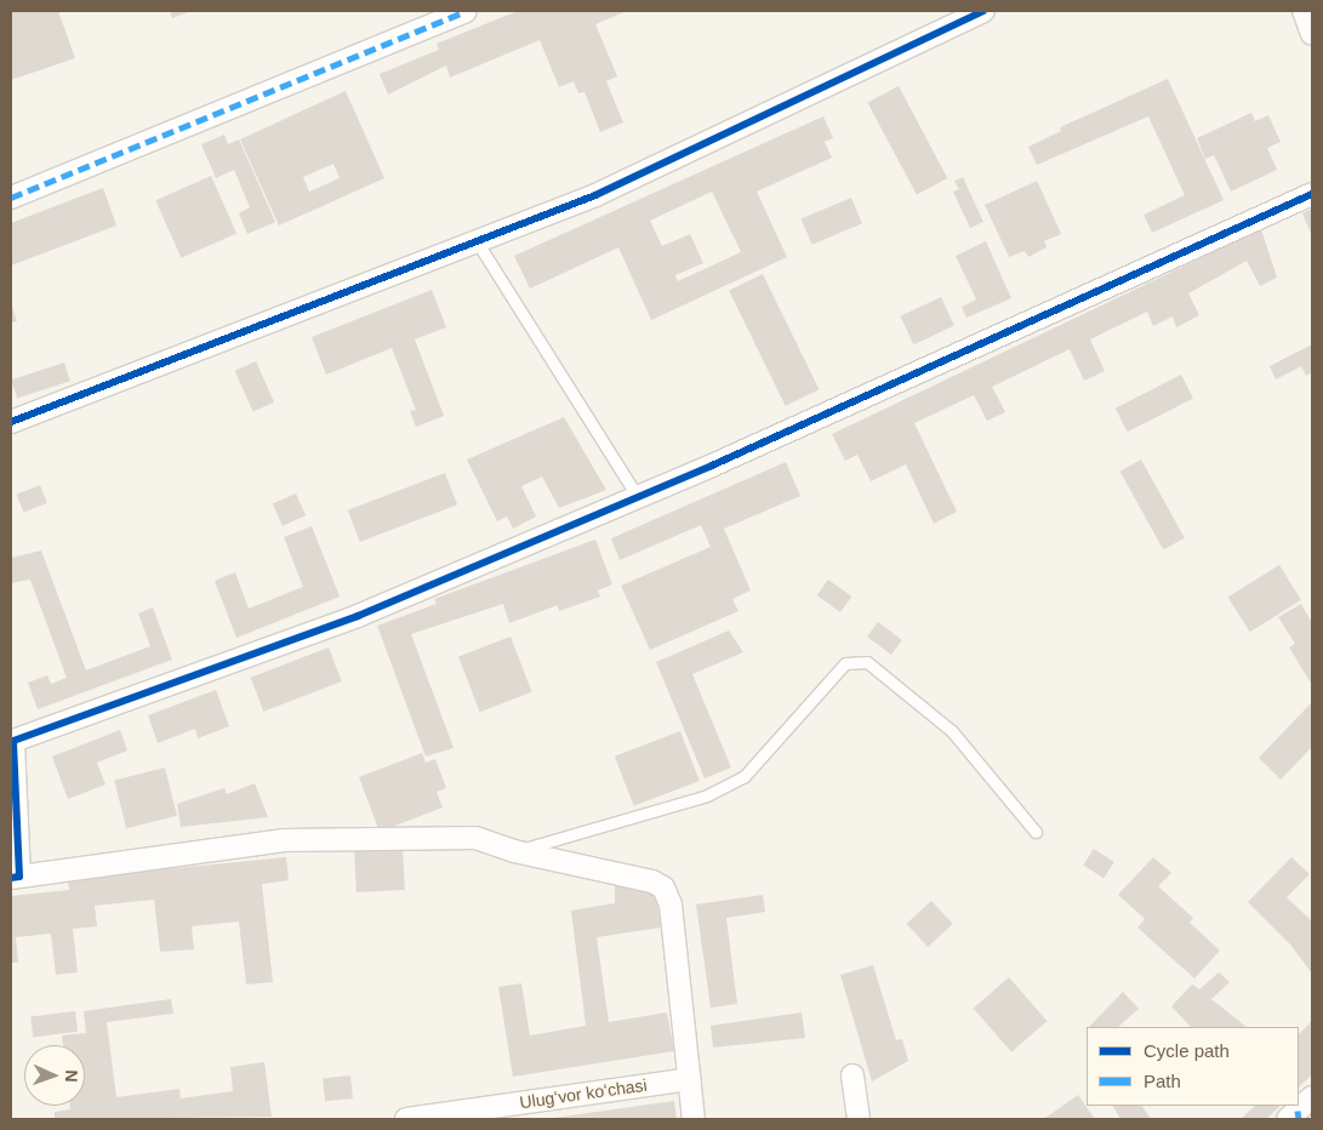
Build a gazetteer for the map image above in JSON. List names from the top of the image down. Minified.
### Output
{"streets":{"street":["Ulugʻvor koʻchasi"]},"legend":["Cycle path","Path"],"north":"right"}
